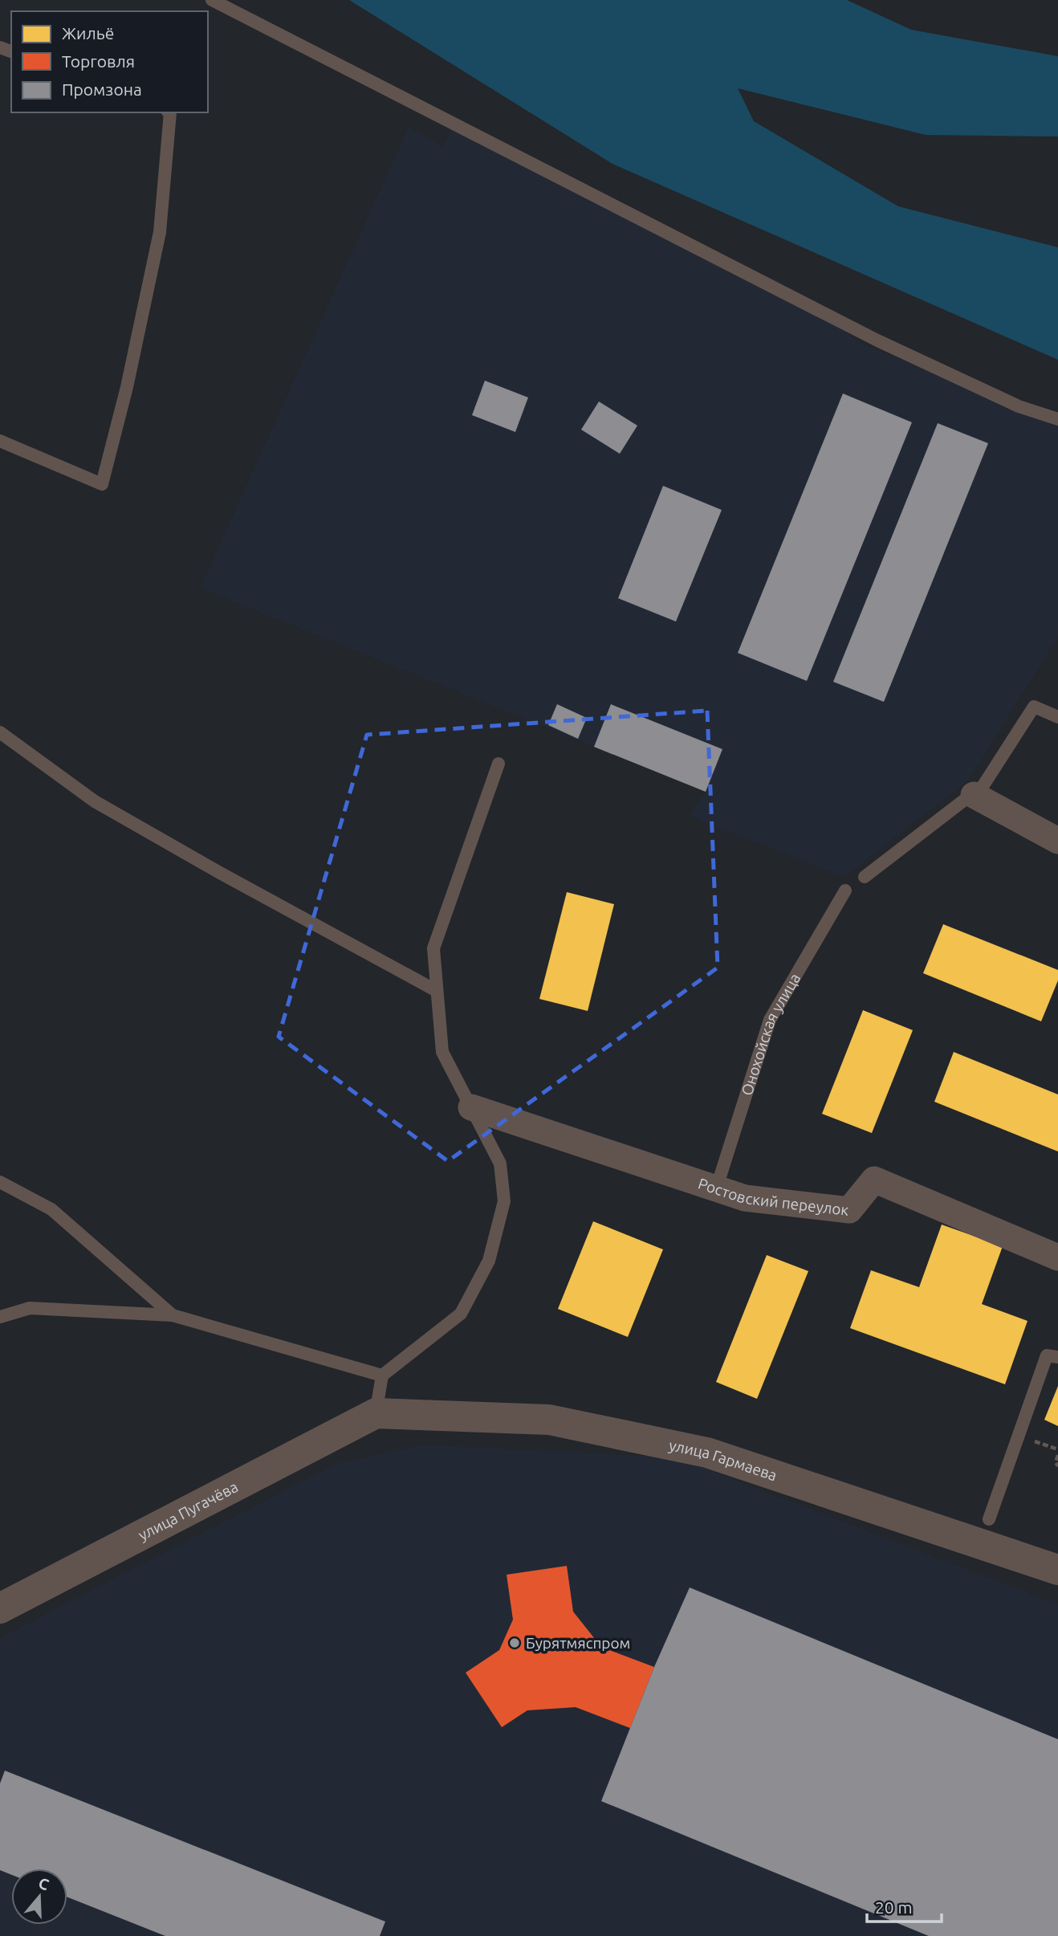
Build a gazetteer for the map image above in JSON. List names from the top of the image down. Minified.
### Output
{"streets":{"street":["Ростовский переулок","улица Гармаева","улица Пугачёва"],"lane":["Онохойская улица"]},"crossings":[["Онохойская улица","Ростовский переулок"],["улица Гармаева","улица Пугачёва"]],"places":["Бурятмяспром"],"legend":["Жильё","Торговля","Промзона"],"scale_bar":"20 m","north":"top"}
